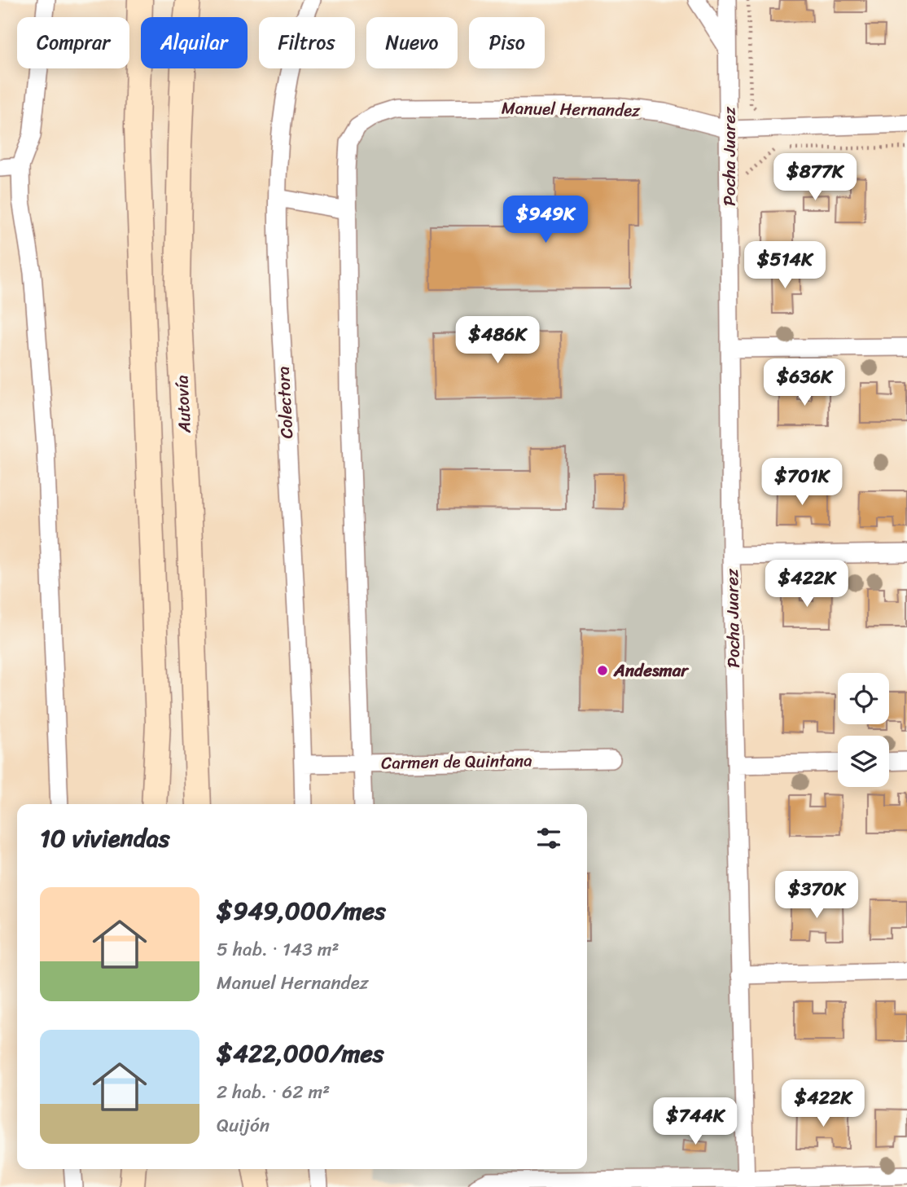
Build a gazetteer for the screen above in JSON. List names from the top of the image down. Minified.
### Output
{"streets":{"street":["Manuel Hernandez","Pocha Juarez","Colectora","Autovía","Carmen de Quintana"]},"crossings":[["Manuel Hernandez","Pocha Juarez"],["Colectora","Carmen de Quintana"]],"places":["Andesmar"],"page":{"chip":["Comprar","Alquilar","Filtros","Nuevo","Piso"],"price":["$877K","$949K","$514K","$486K","$636K","$701K","$422K","$370K","$422K","$744K"],"heading":"10 viviendas","list":[{"name":"$949,000/mes","note":"5 hab. · 143 m² · Manuel Hernandez"},{"name":"$422,000/mes","note":"2 hab. · 62 m² · Quijón"}]}}
